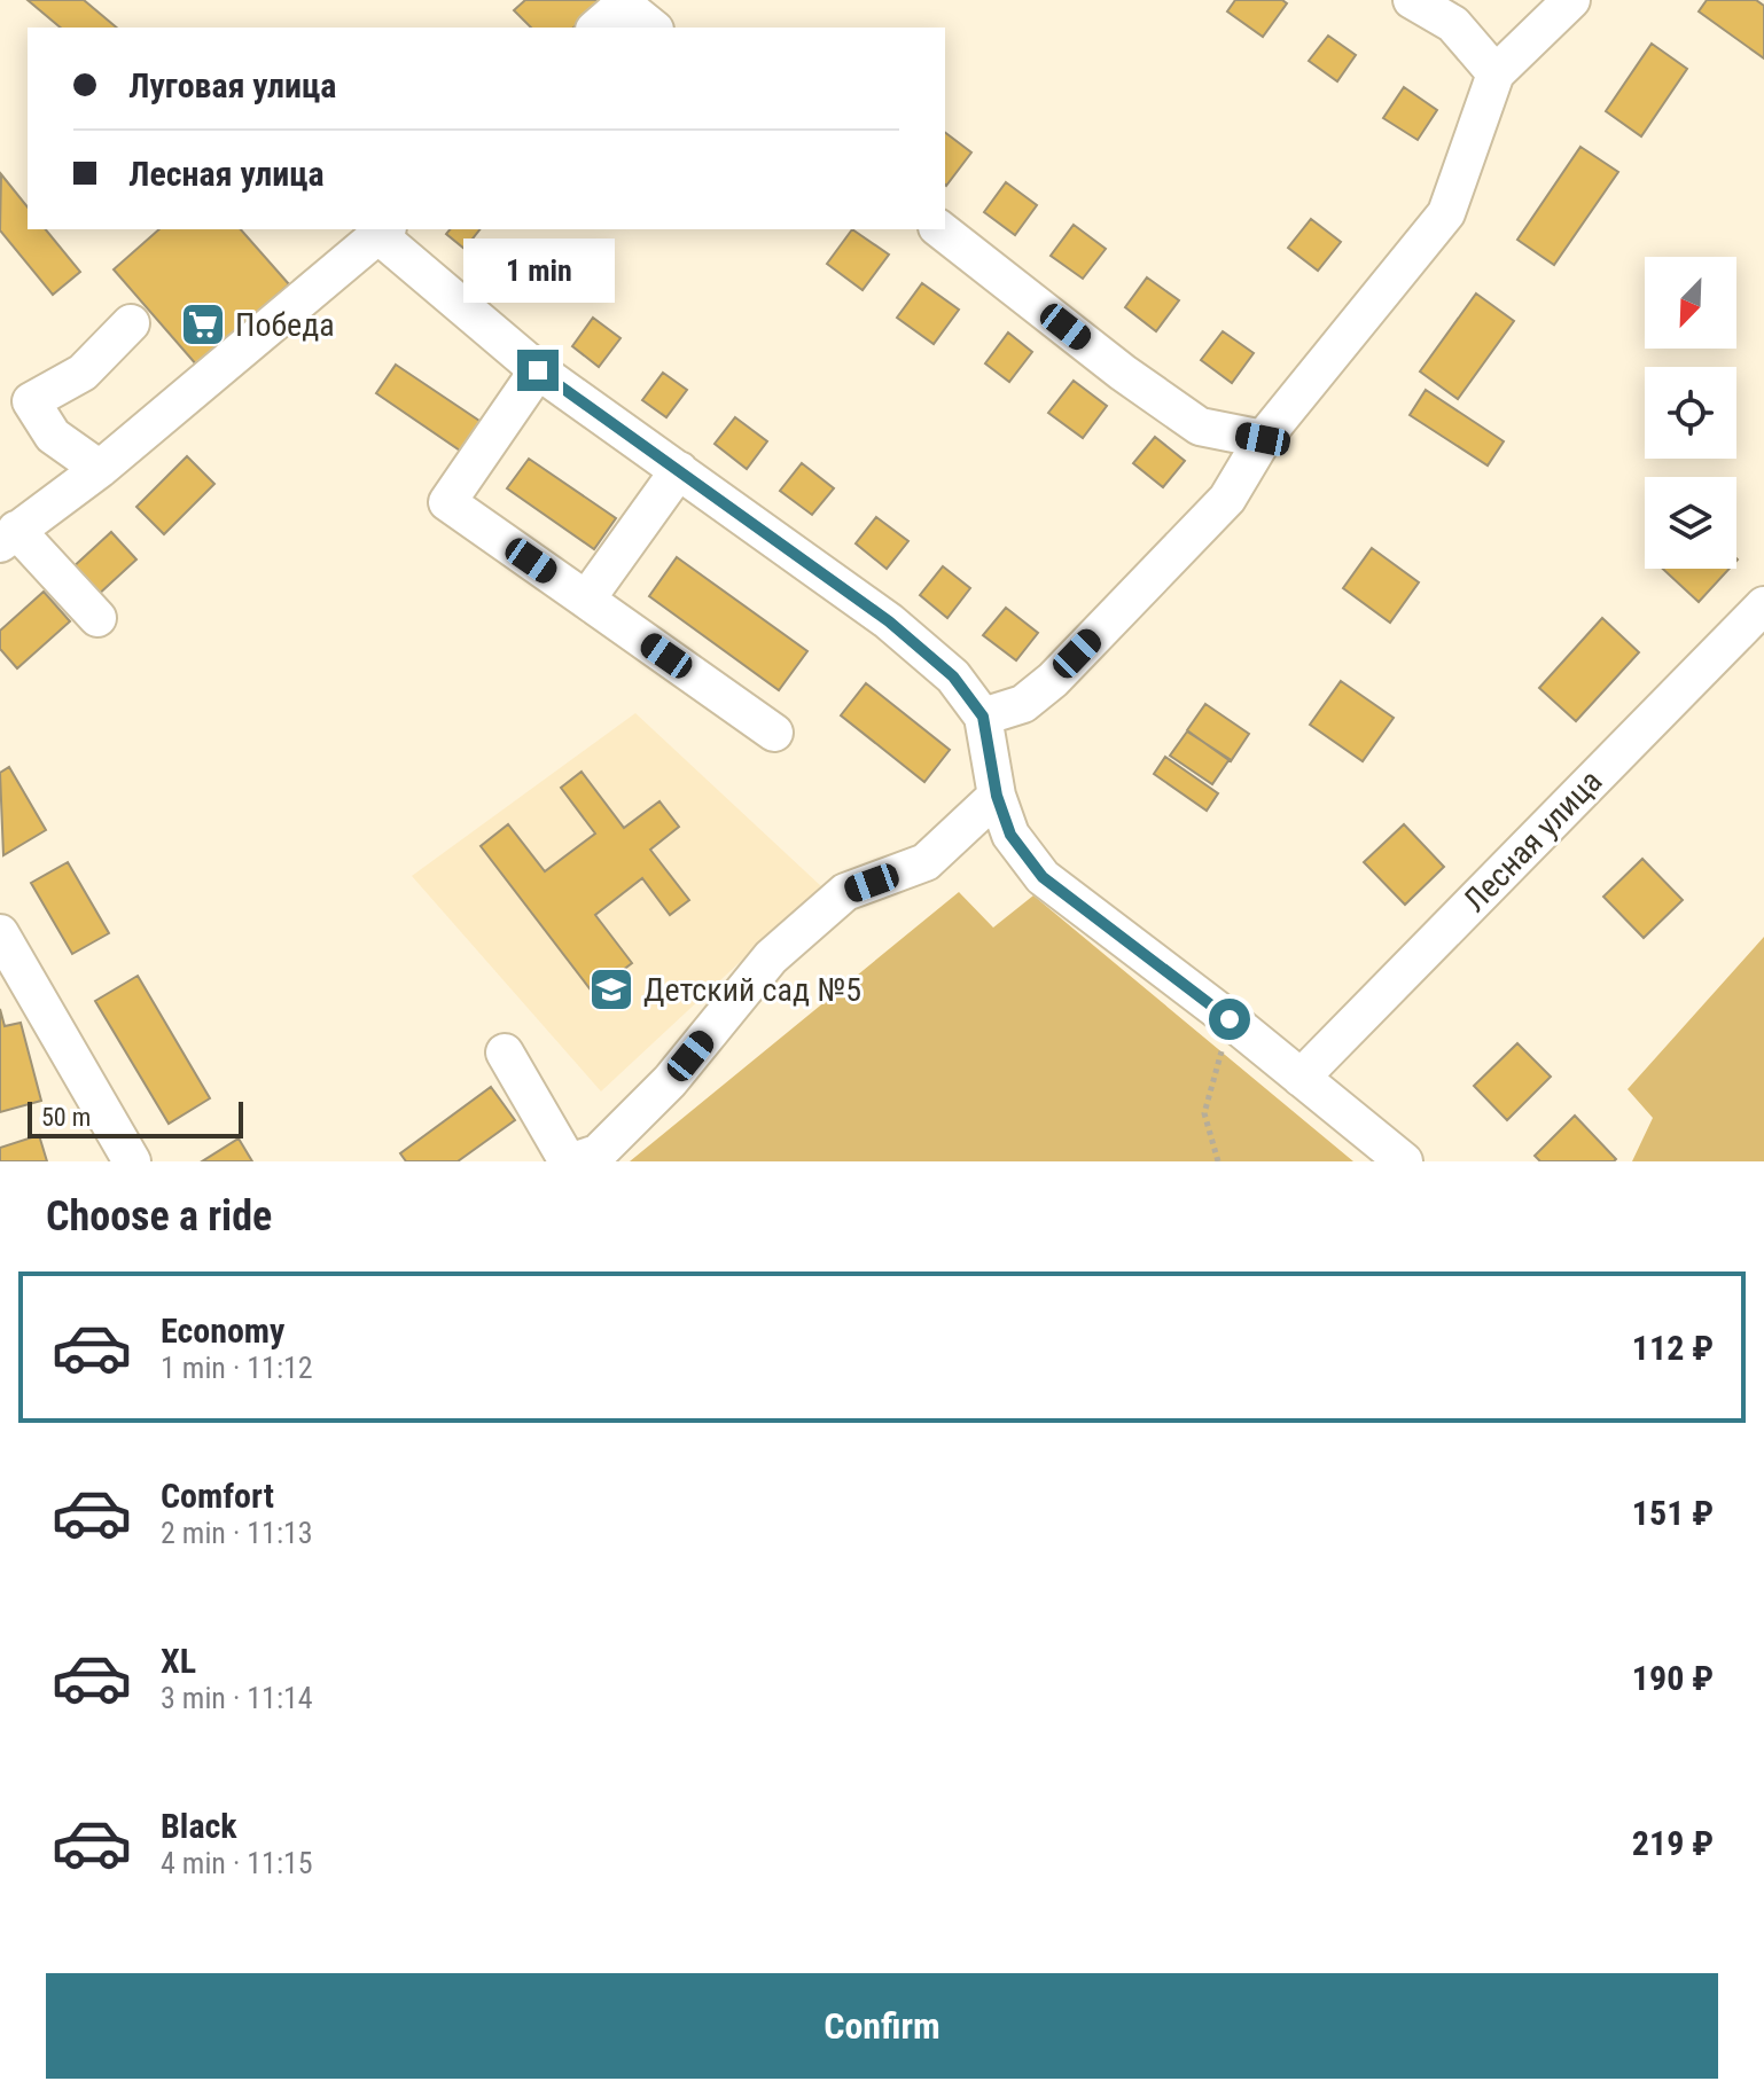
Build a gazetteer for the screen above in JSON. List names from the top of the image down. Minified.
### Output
{"streets":{"street":["Лесная улица"]},"places":{"supermarket":["Победа"],"school or university":["Детский сад №5"]},"scale_bar":"50 m","north":"bottom left","page":{"banner":["Луговая улица","Лесная улица"],"bubble":"1 min","scale":"50 m","heading":"Choose a ride","list":[{"name":"Economy","note":"1 min · 11:12","value":"112 ₽"},{"name":"Comfort","note":"2 min · 11:13","value":"151 ₽"},{"name":"XL","note":"3 min · 11:14","value":"190 ₽"},{"name":"Black","note":"4 min · 11:15","value":"219 ₽"}],"buttons":"Confirm"}}
